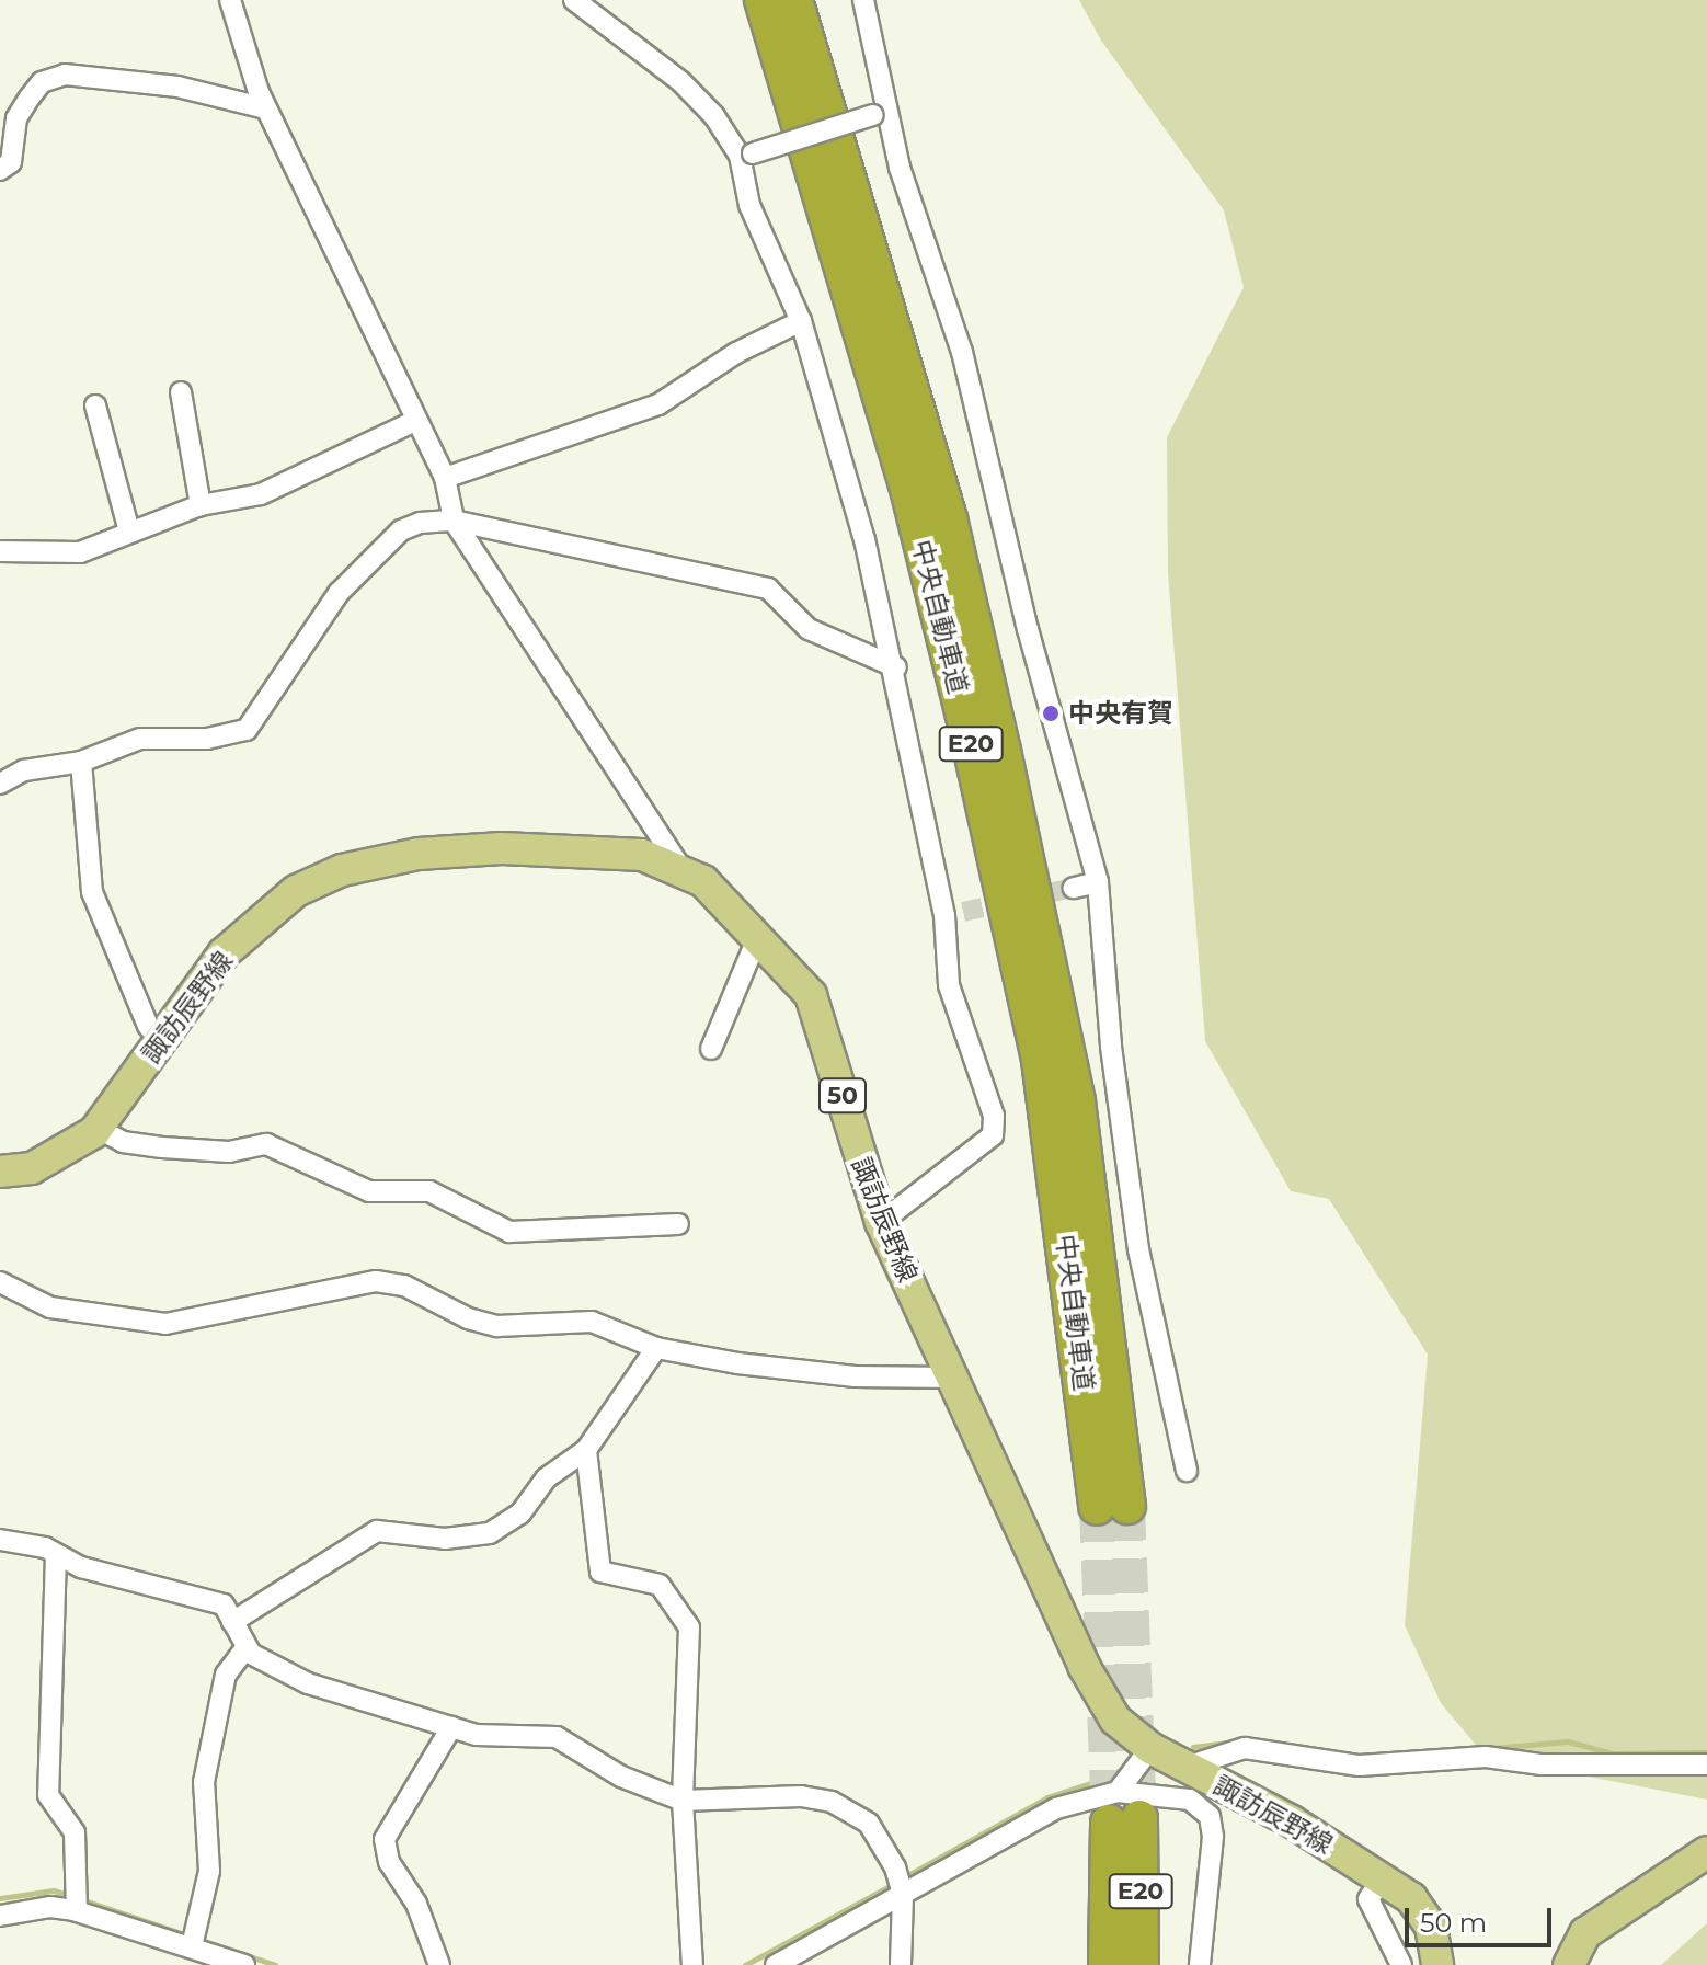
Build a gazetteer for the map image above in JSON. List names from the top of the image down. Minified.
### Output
{"streets":{"highway":["中央自動車道","E20"],"main road":["諏訪辰野線","50"]},"places":["中央有賀"],"scale_bar":"50 m"}
